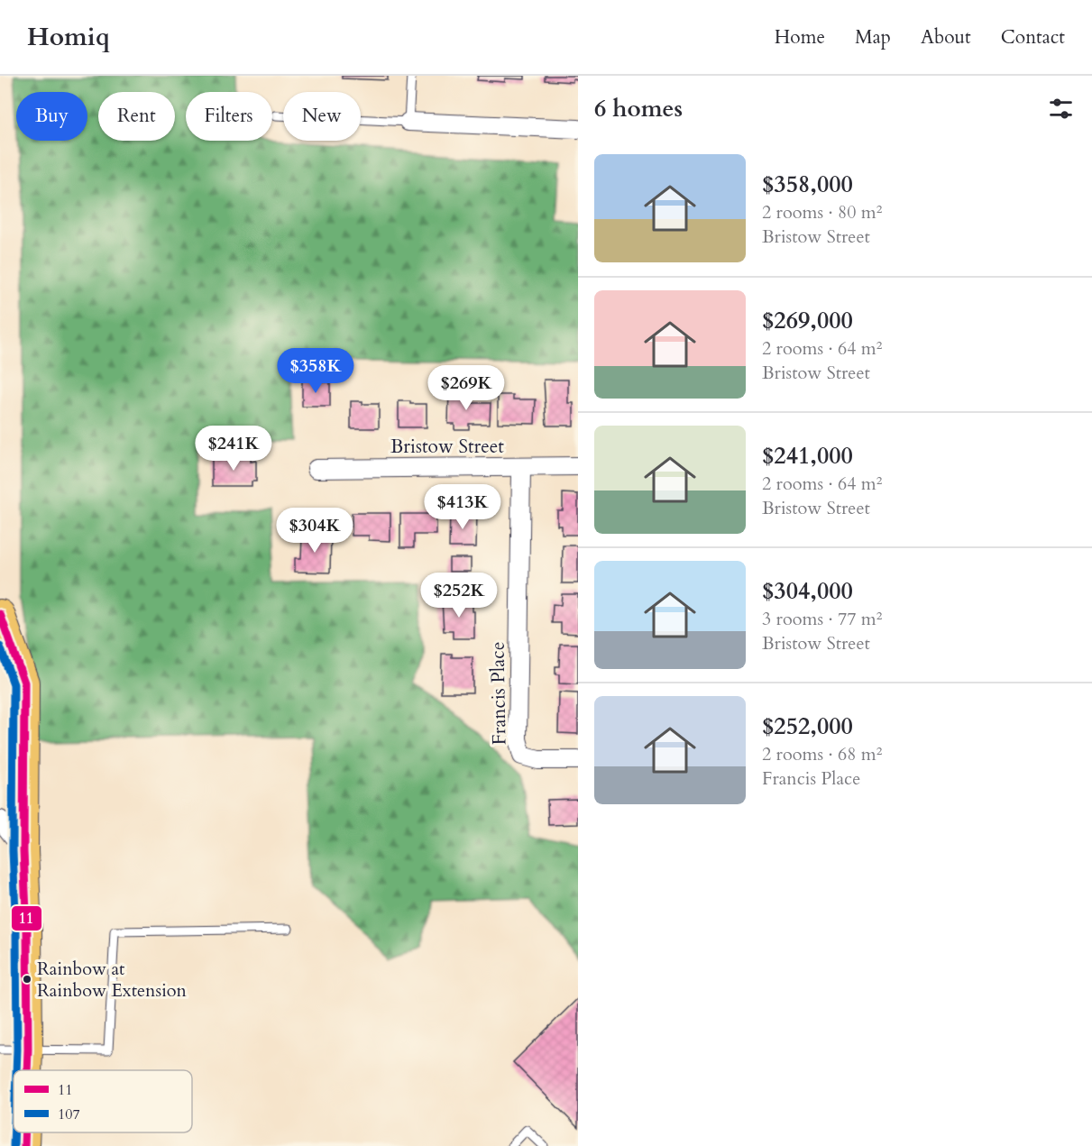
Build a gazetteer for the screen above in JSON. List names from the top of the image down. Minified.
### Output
{"streets":{"street":["Bristow Street","Francis Place"]},"crossings":[["Bristow Street","Francis Place"]],"places":["Rainbow at Rainbow Extension"],"lines":["transit line 11","transit line 107"],"legend":["11","107"],"page":{"header":"Homiq","nav":["Home","Map","About","Contact"],"heading":"6 homes","chip":["Buy","Rent","Filters","New"],"list":[{"name":"$358,000","note":"2 rooms · 80 m² · Bristow Street"},{"name":"$269,000","note":"2 rooms · 64 m² · Bristow Street"},{"name":"$241,000","note":"2 rooms · 64 m² · Bristow Street"},{"name":"$304,000","note":"3 rooms · 77 m² · Bristow Street"},{"name":"$252,000","note":"2 rooms · 68 m² · Francis Place"}],"price":["$358K","$269K","$241K","$413K","$304K","$252K"]}}
